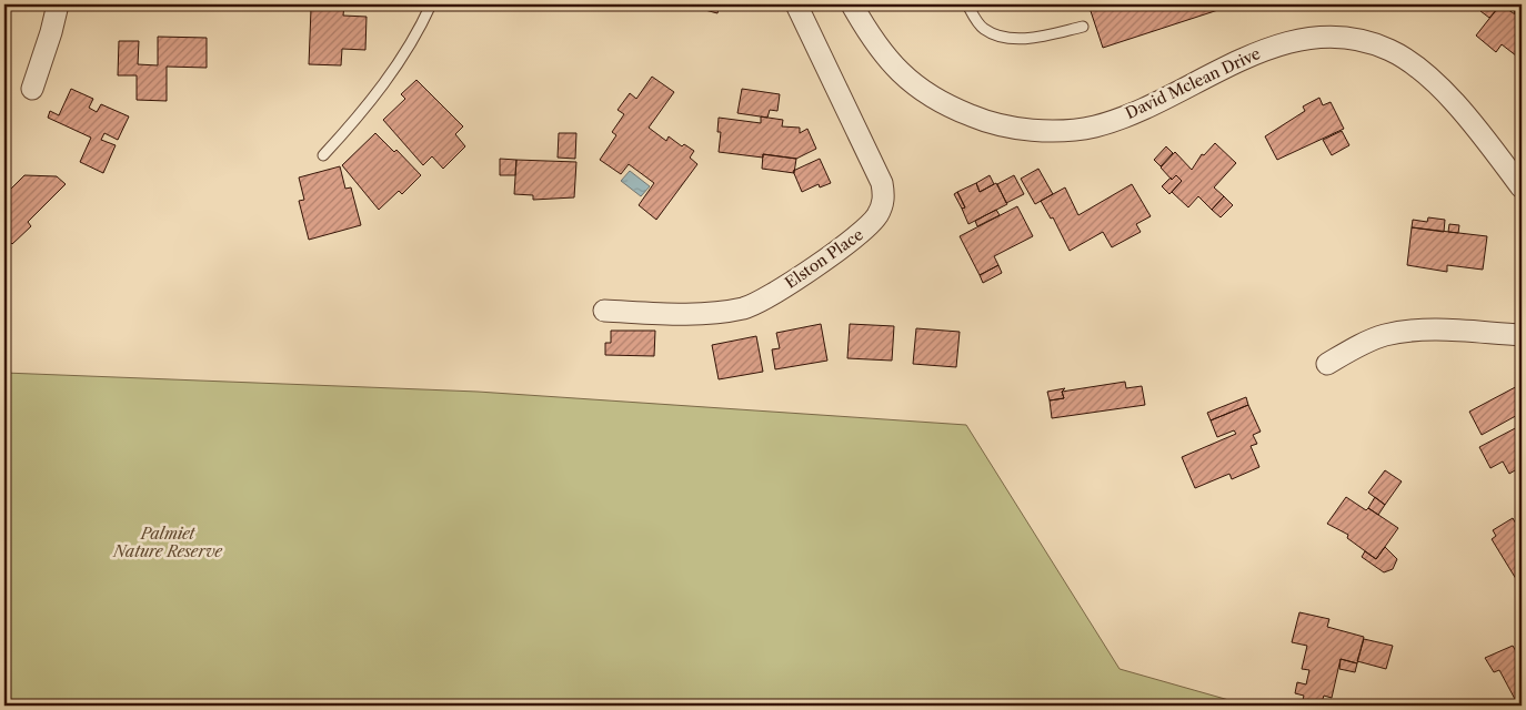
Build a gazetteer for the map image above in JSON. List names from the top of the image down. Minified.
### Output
{"streets":{"street":["David Mclean Drive","Elston Place"]},"parks":["Palmiet Nature Reserve"]}
